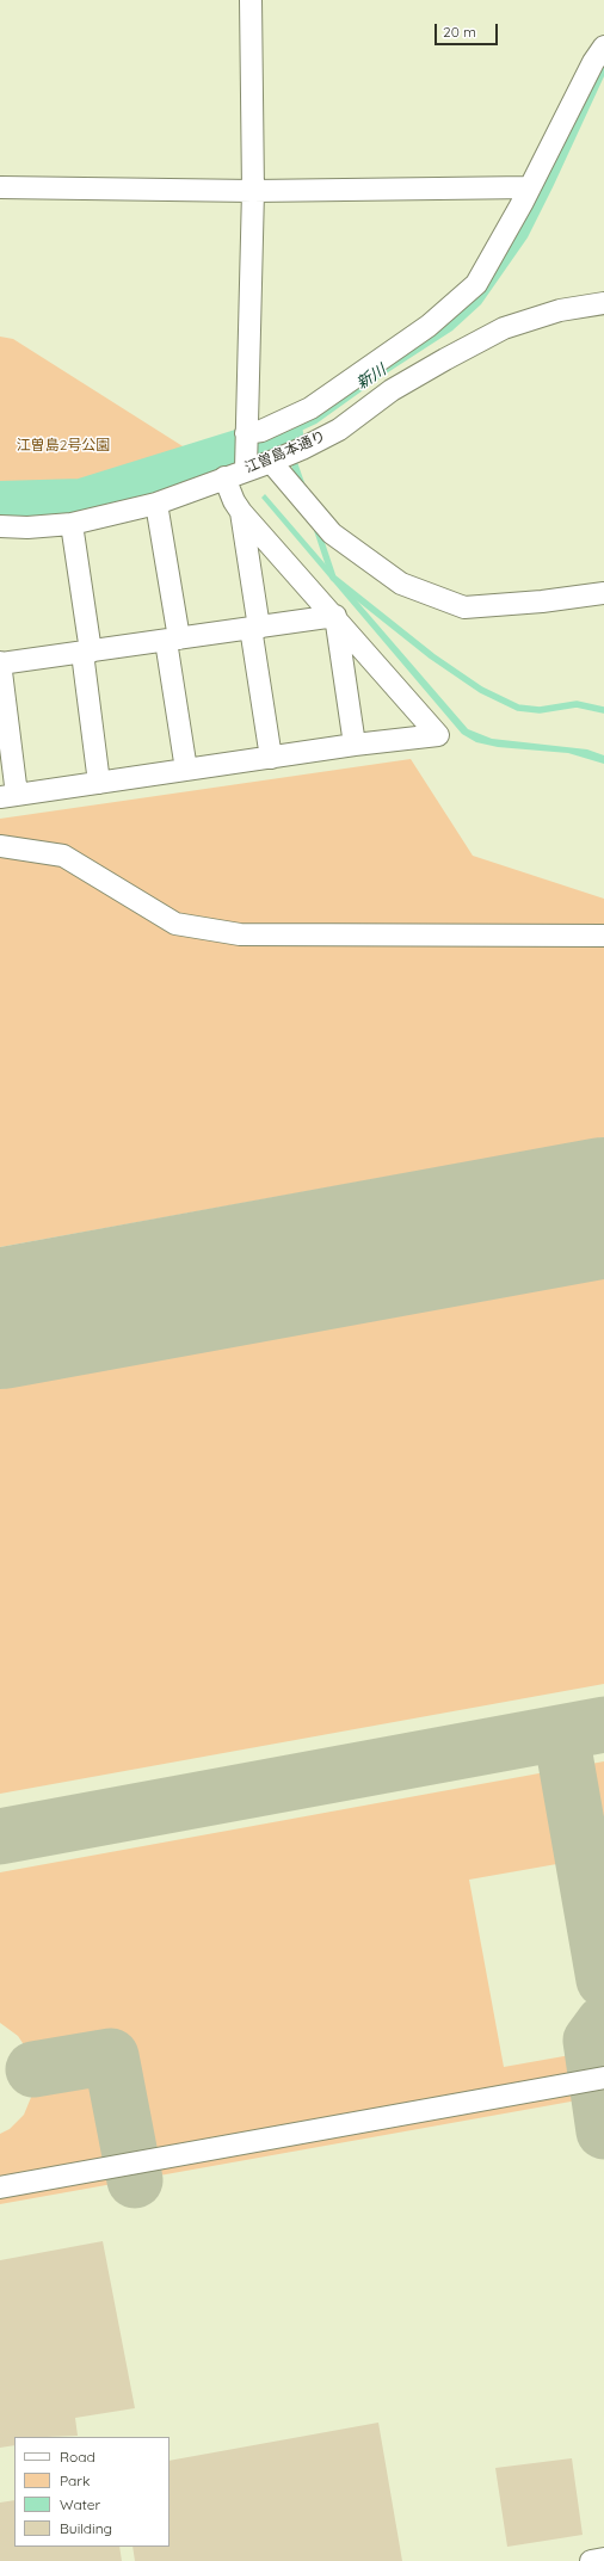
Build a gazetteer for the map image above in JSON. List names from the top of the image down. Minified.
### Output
{"streets":{"street":["江曽島本通り"]},"water":["新川"],"parks":["江曽島2号公園"],"legend":["Road","Park","Water","Building"],"scale_bar":"20 m"}
